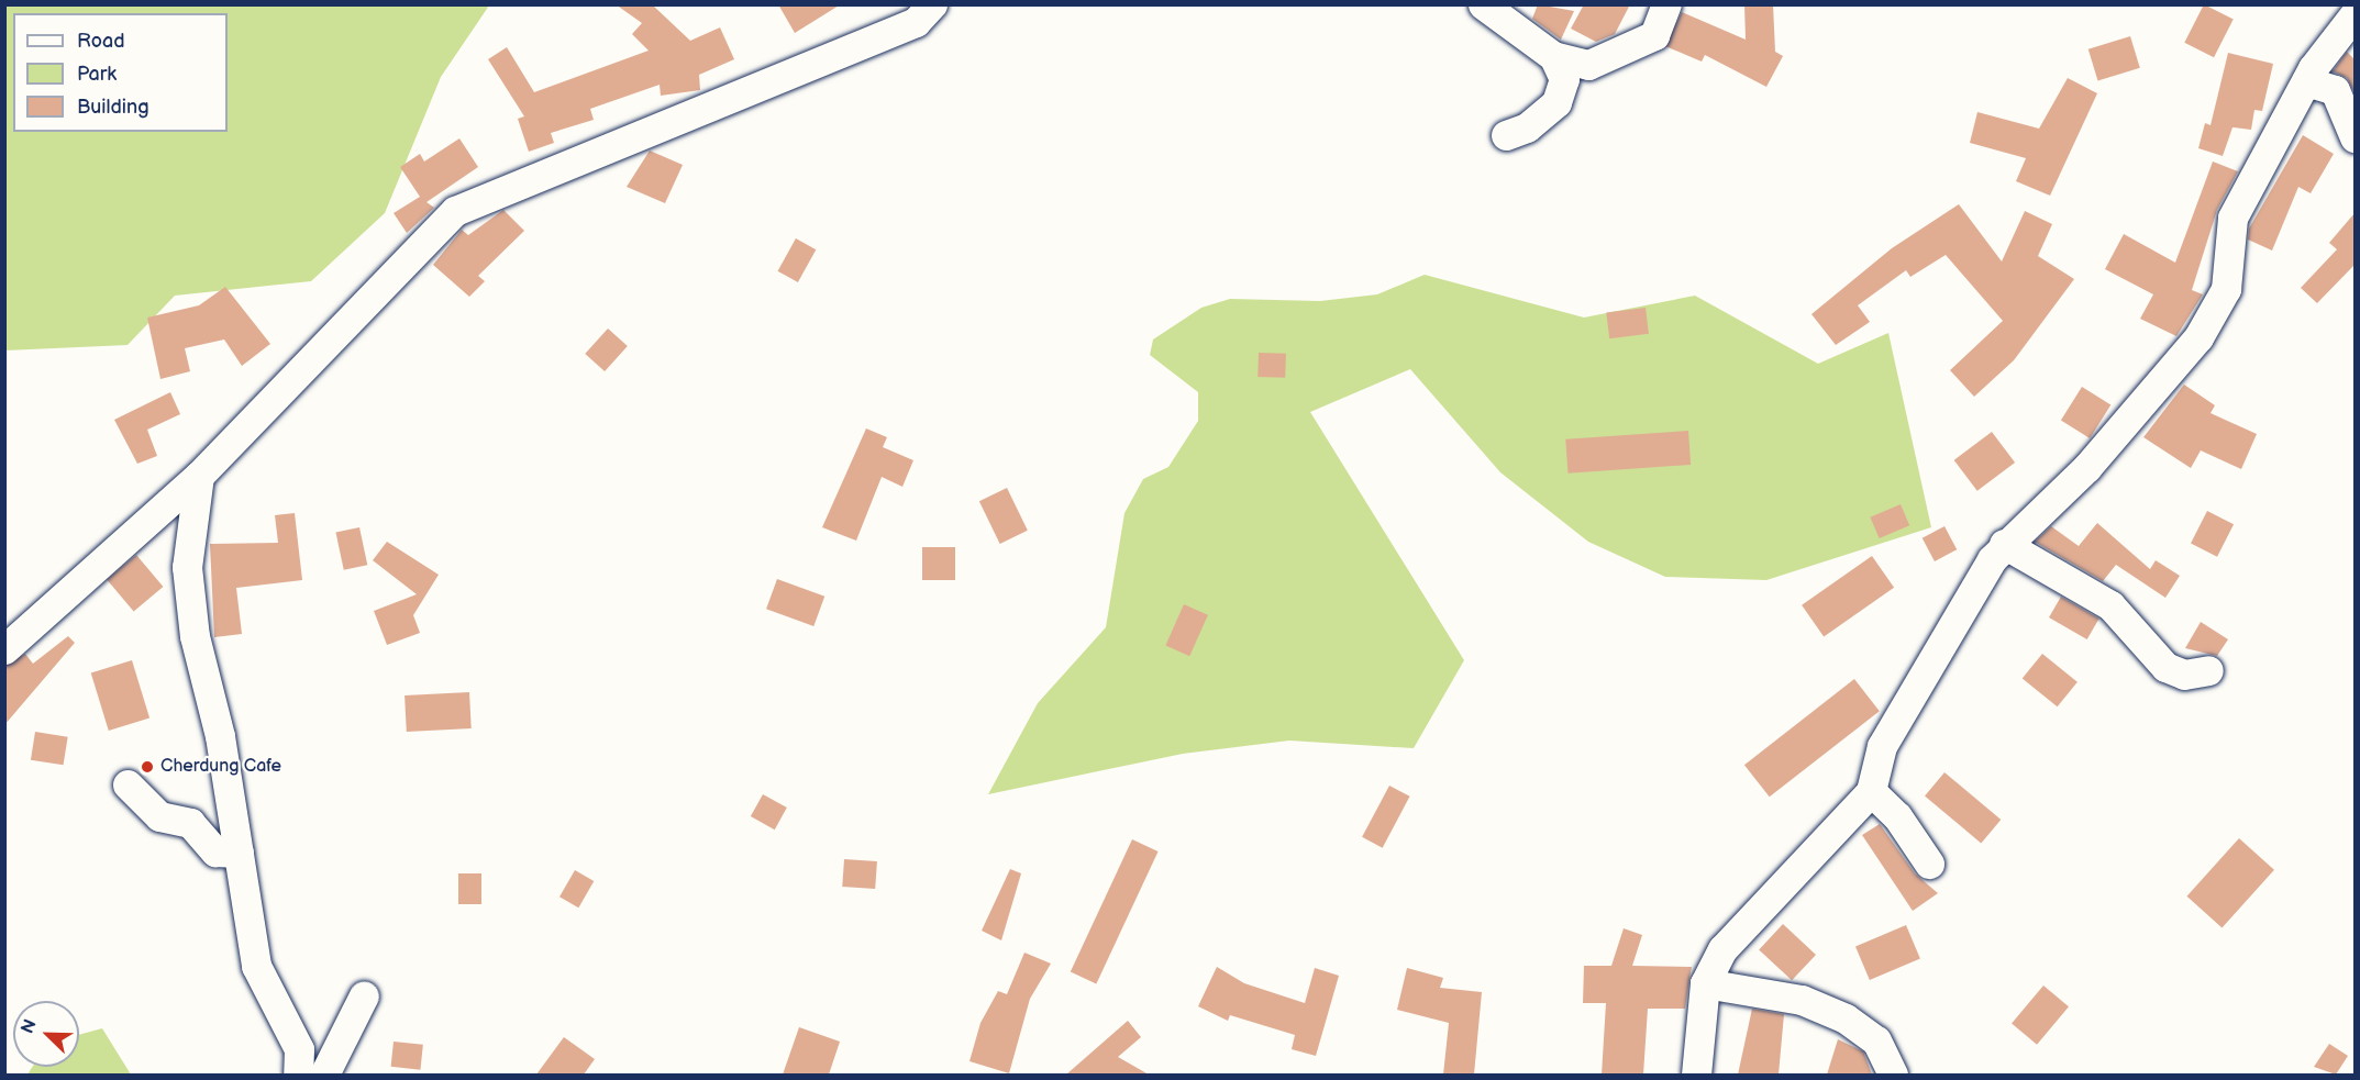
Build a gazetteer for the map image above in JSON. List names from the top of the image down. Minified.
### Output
{"places":["Cherdung Cafe"],"legend":["Road","Park","Building"],"north":"top left"}
